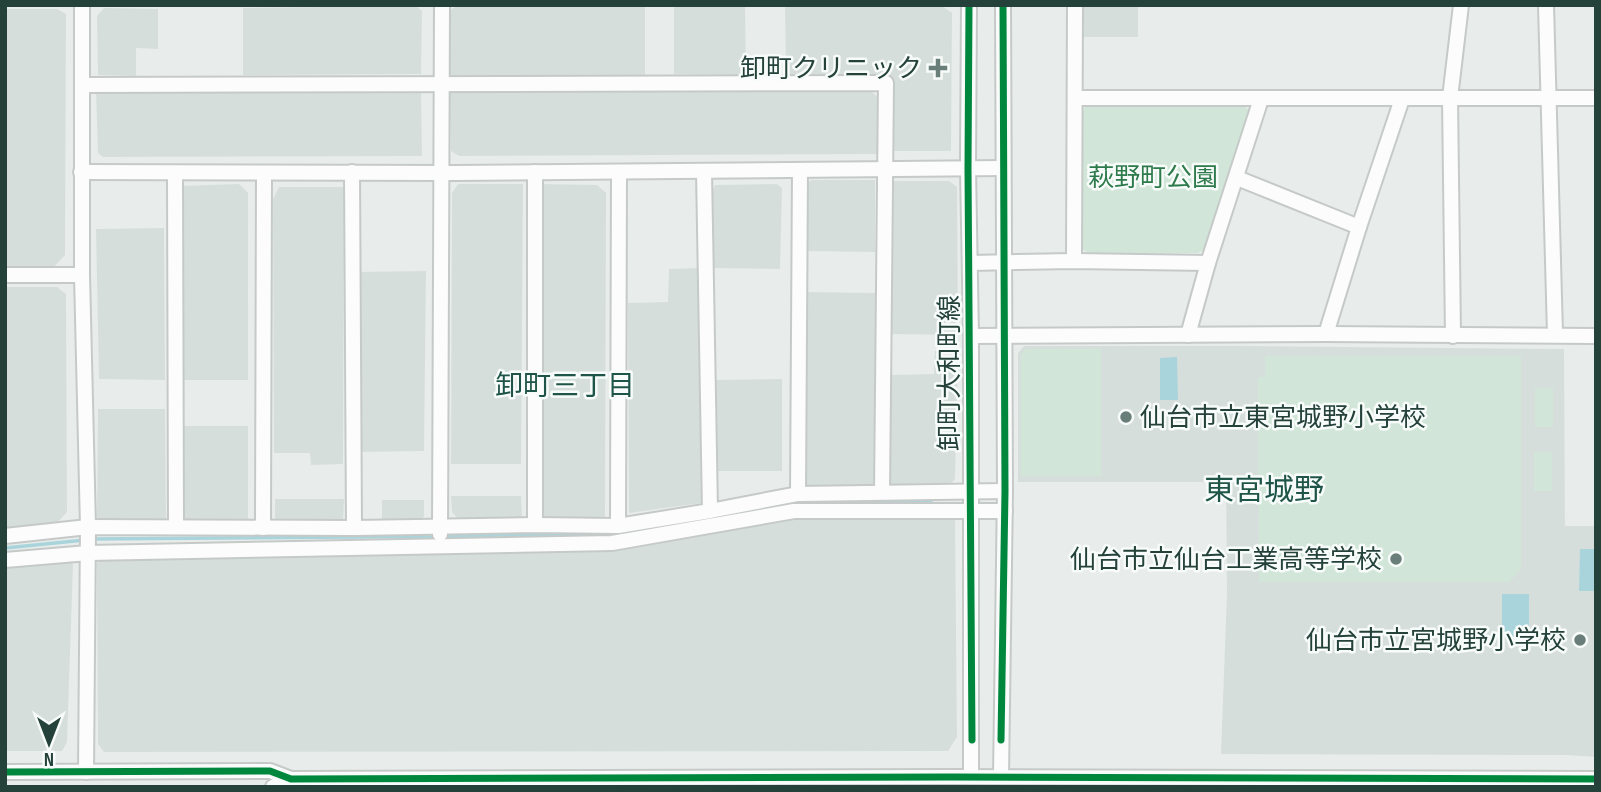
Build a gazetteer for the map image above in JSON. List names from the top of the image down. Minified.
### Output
{"streets":{"street":["卸町大和町線"]},"districts":["卸町三丁目","東宮城野"],"parks":["萩野町公園"],"places":{"health":["卸町クリニック"],"other":["仙台市立東宮城野小学校","仙台市立仙台工業高等学校","仙台市立宮城野小学校"]},"north":"bottom"}
